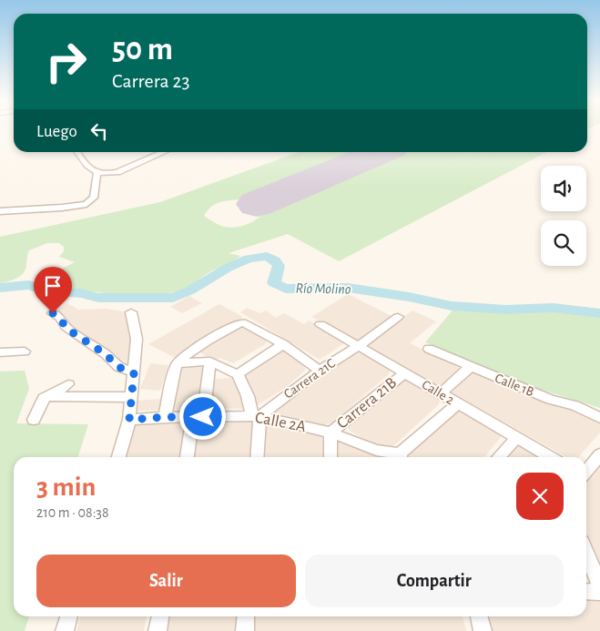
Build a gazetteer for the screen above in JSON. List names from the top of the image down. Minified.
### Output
{"streets":{"street":["Carrera 21C","Calle 1B","Calle 2","Carrera 21B","Calle 2A"]},"crossings":[["Carrera 21C","Calle 2"],["Carrera 21C","Calle 2A"],["Calle 2","Carrera 21B"],["Carrera 21B","Calle 2A"]],"water":["Río Molino"],"page":{"turn":["50 m","Carrera 23"],"then":"Luego","heading":["3 min","210 m · 08:38"],"buttons":["Salir","Compartir"]}}
